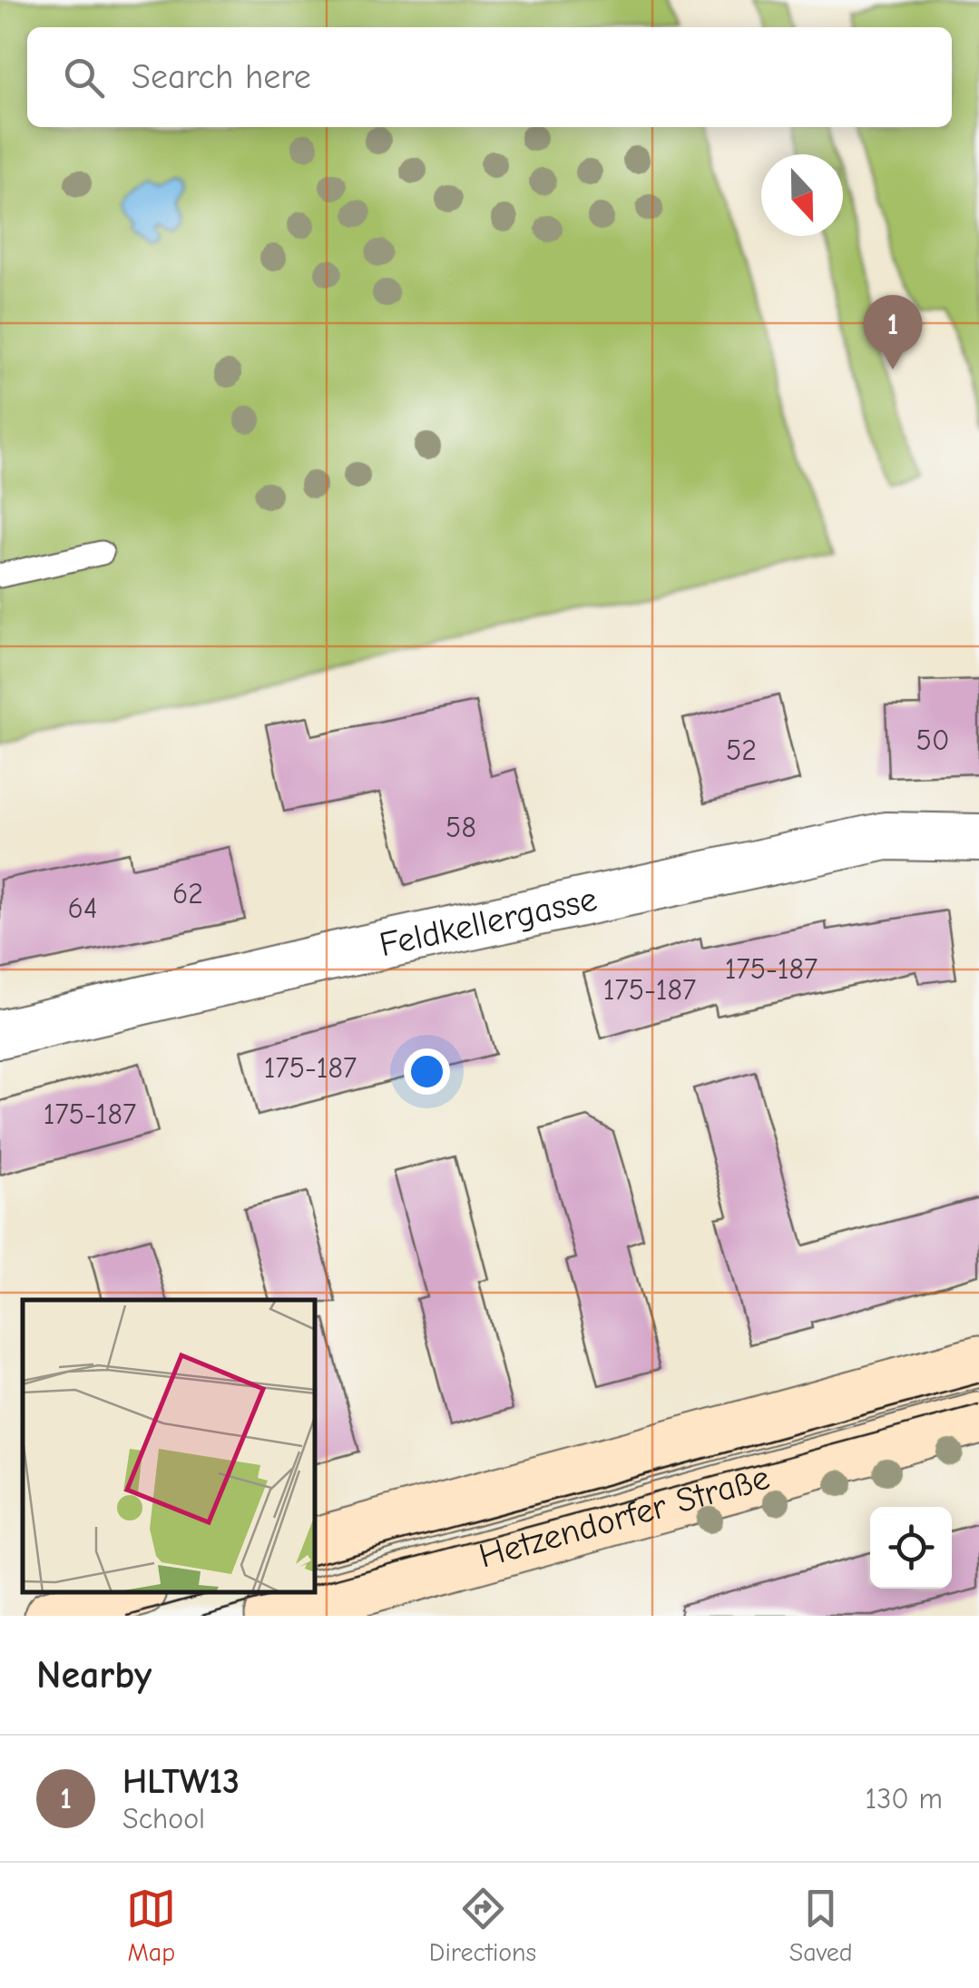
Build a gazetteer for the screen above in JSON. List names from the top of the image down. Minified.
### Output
{"streets":{"main road":["Hetzendorfer Straße"],"street":["Feldkellergasse"]},"house_numbers":["50","52","58","62","64","175-187","175-187","175-187","175-187"],"north":"bottom","page":{"search":"Search here","pins":"1","heading":"Nearby","list":[{"mark":"1","name":"HLTW13","note":"School","value":"130 m"}],"nav":["Map","Directions","Saved"]}}
